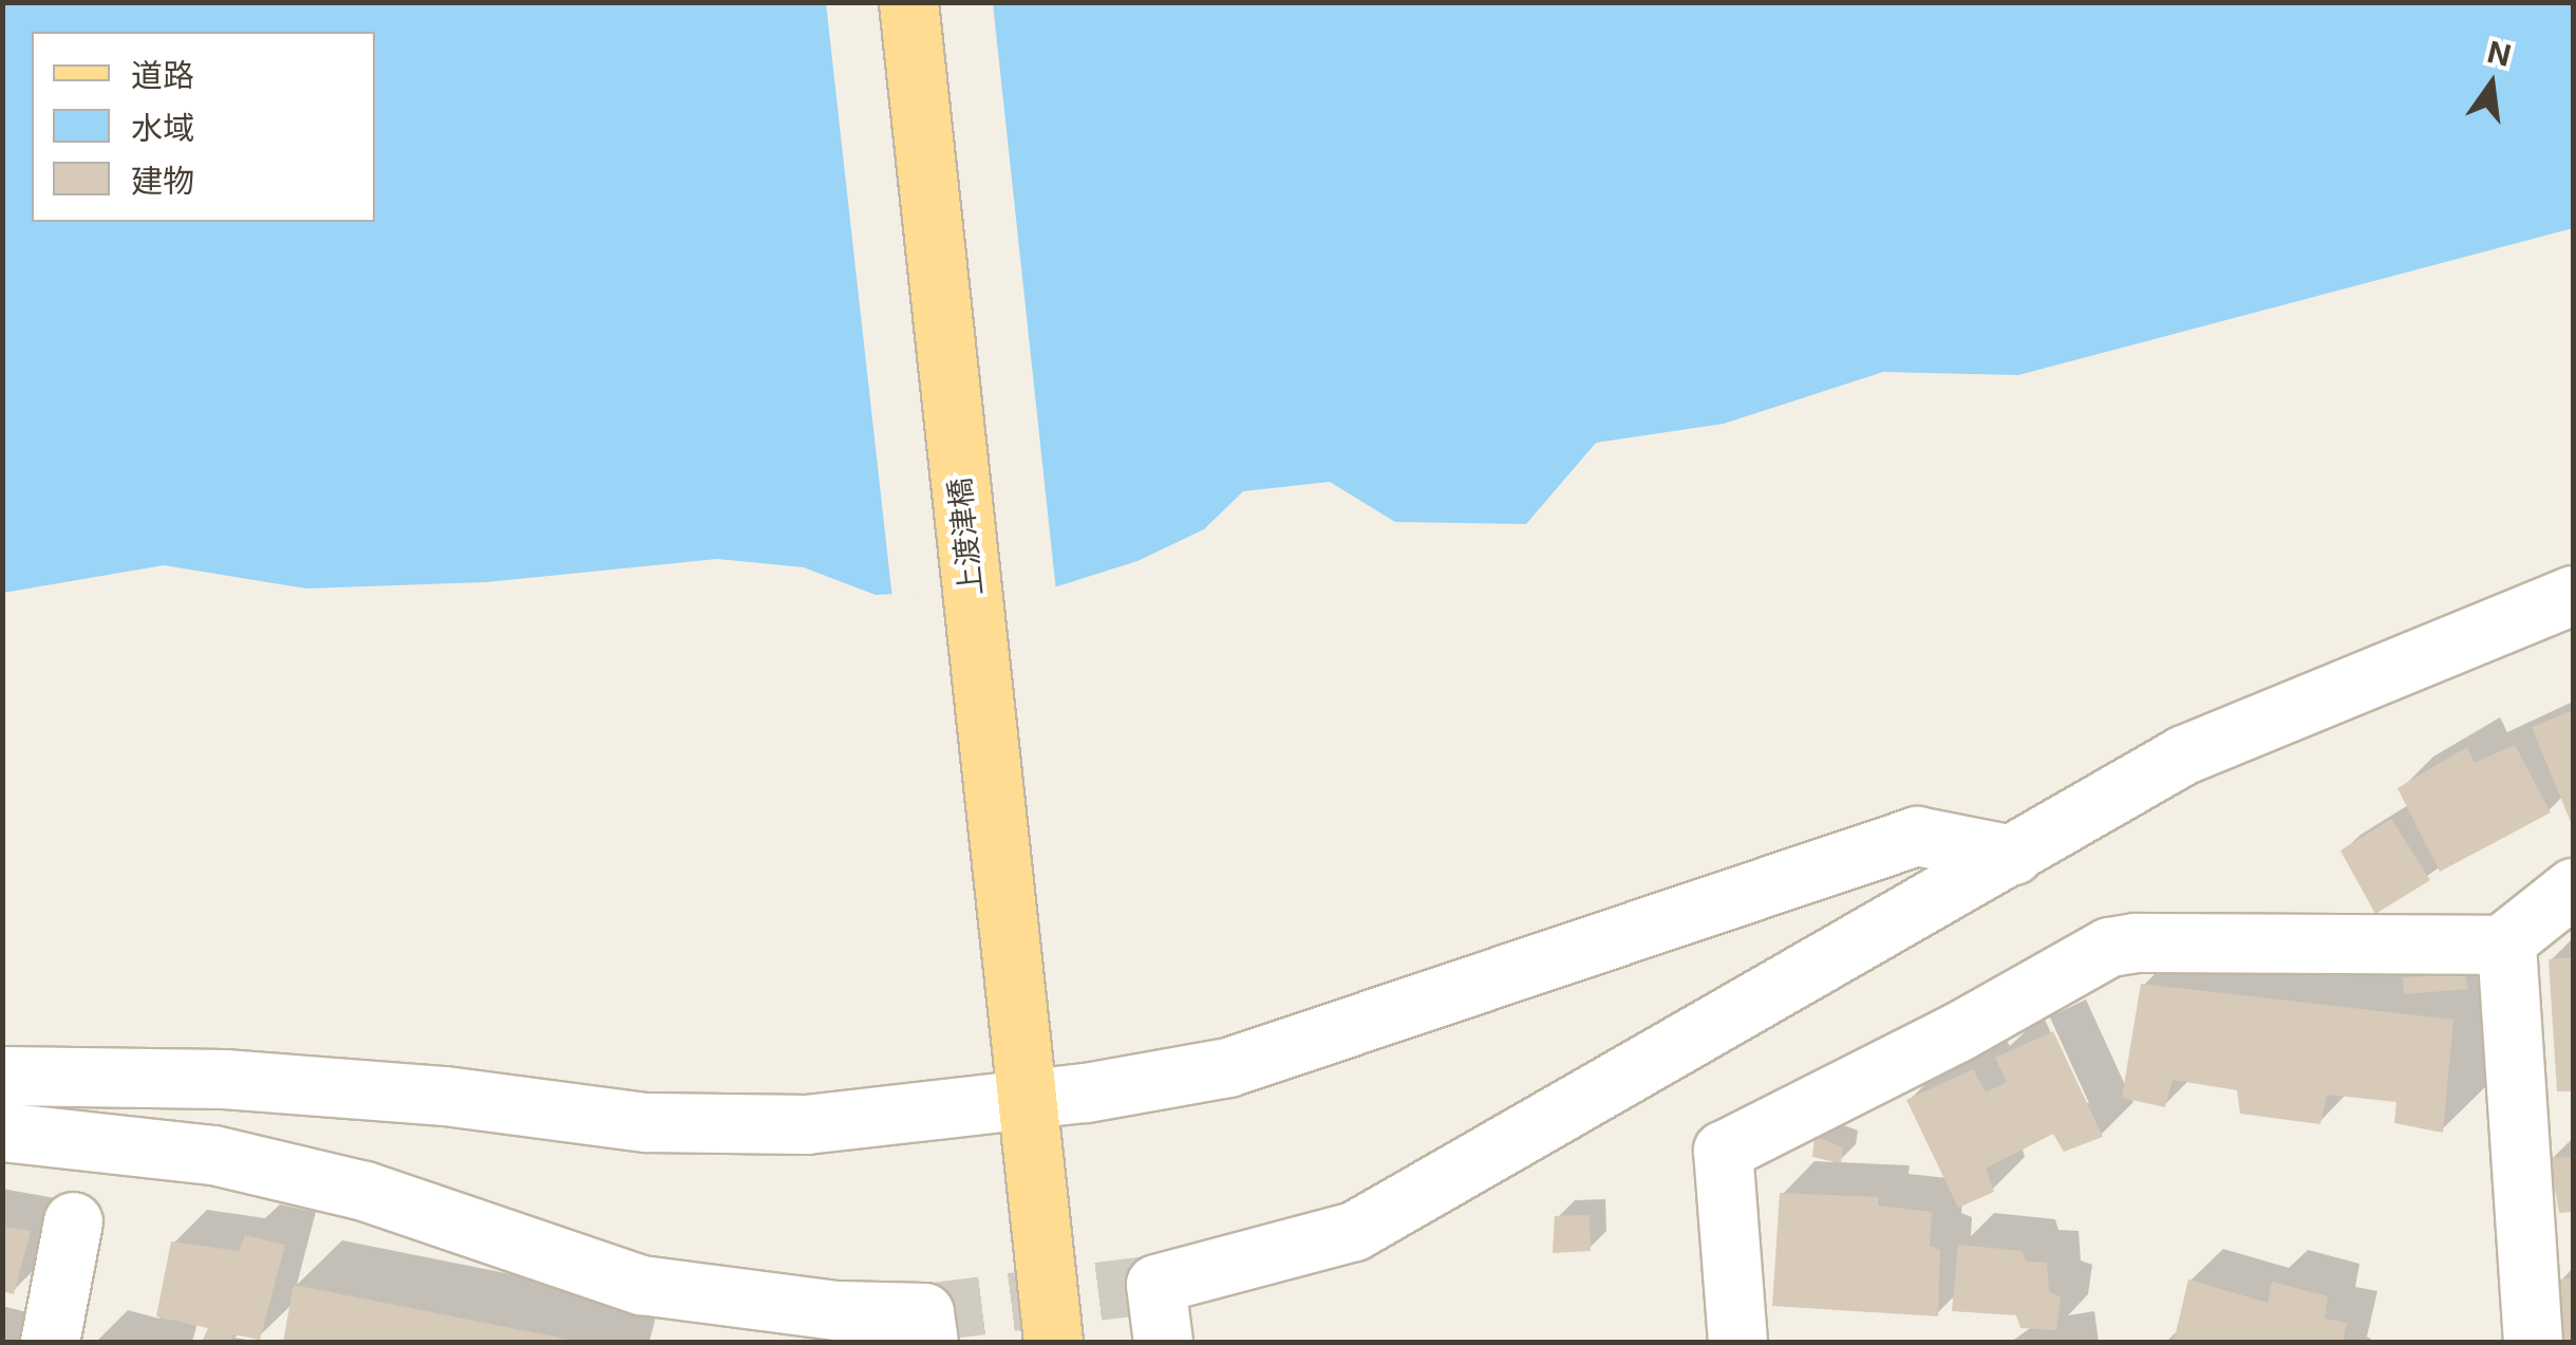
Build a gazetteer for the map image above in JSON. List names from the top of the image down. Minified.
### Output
{"streets":{"main road":["上渡津橋"]},"legend":["道路","水域","建物"],"north":"top"}
